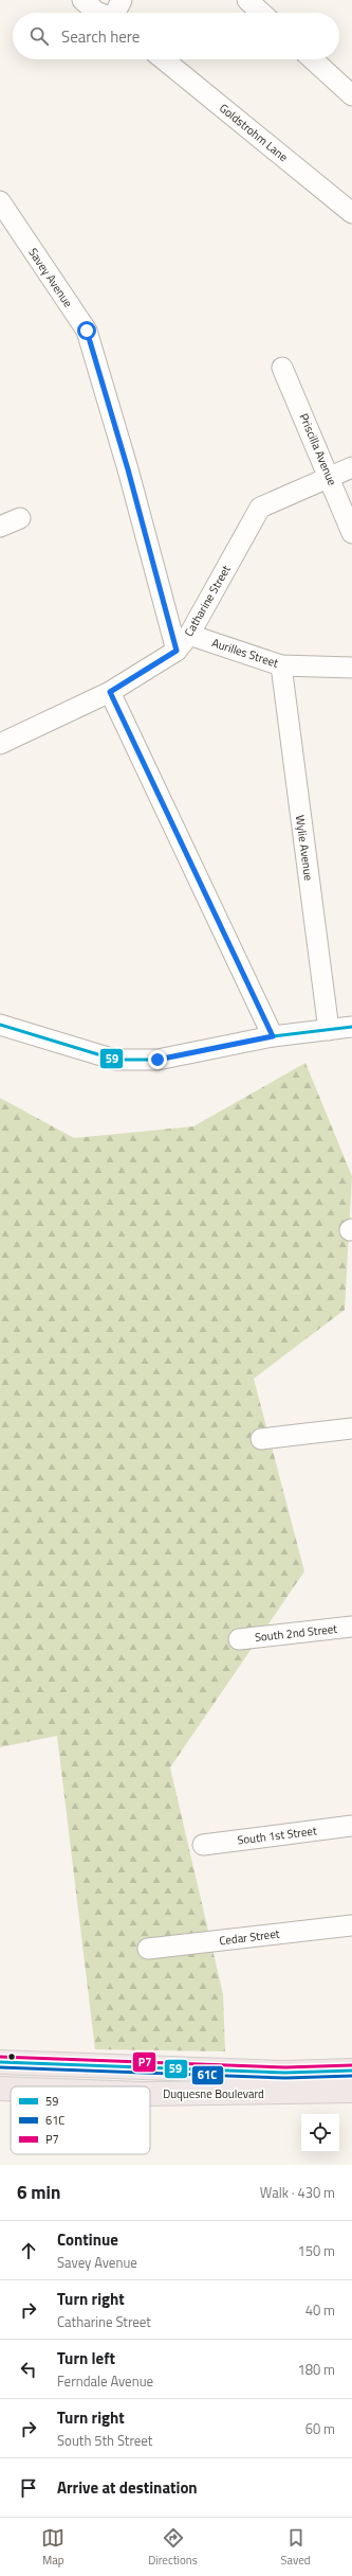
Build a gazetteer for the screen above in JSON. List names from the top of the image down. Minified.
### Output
{"streets":{"main road":["Duquesne Boulevard"],"street":["Goldstrohm Lane","Savey Avenue","Priscilla Avenue","Catharine Street","Aurilles Street","Wylie Avenue","South 2nd Street","South 1st Street","Cedar Street"]},"crossings":[["Savey Avenue","Catharine Street"],["Priscilla Avenue","Catharine Street"],["Catharine Street","Aurilles Street"],["Aurilles Street","Wylie Avenue"]],"lines":["transit line 59","transit line P7","transit line 61C"],"legend":["59","61C","P7"],"page":{"search":"Search here","heading":["6 min","Walk · 430 m"],"list":[["Continue","Savey Avenue","150 m"],["Turn right","Catharine Street","40 m"],["Turn left","Ferndale Avenue","180 m"],["Turn right","South 5th Street","60 m"],"Arrive at destination"],"nav":["Map","Directions","Saved"]}}
